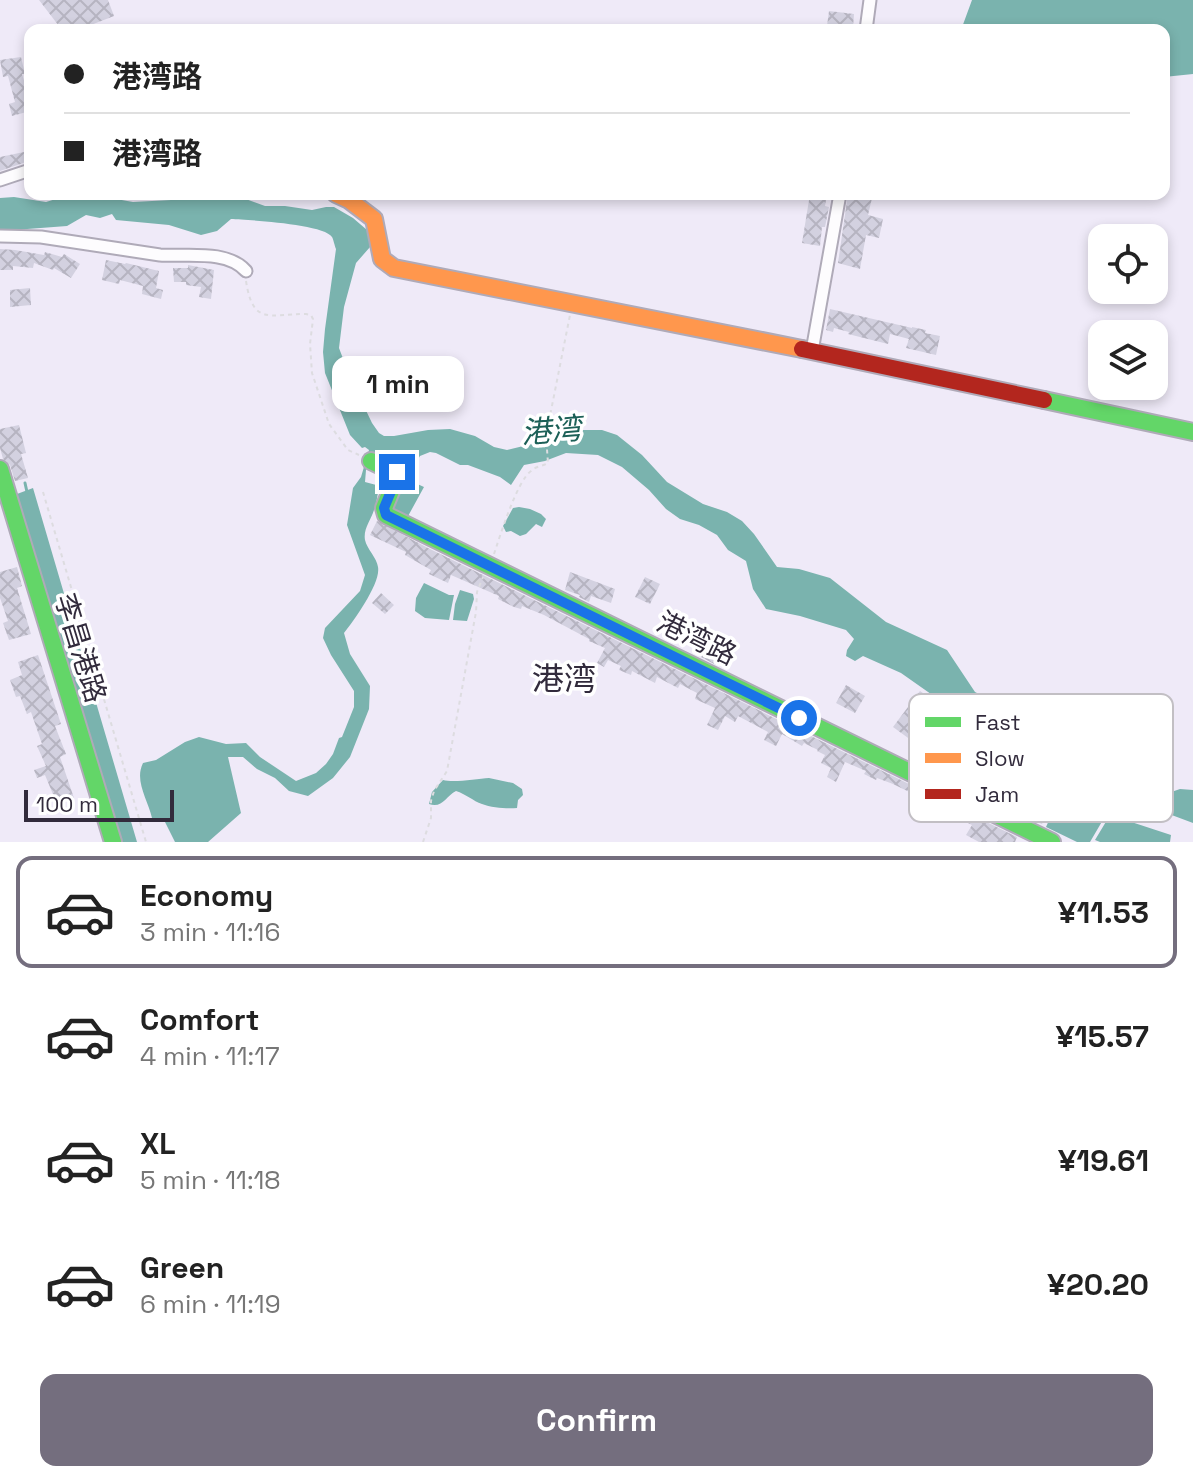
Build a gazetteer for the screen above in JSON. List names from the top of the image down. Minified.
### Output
{"streets":{"street":["港湾路","李昌港路"]},"districts":["港湾"],"water":["港湾"],"legend":["Fast","Slow","Jam"],"scale_bar":"100 m","page":{"banner":["港湾路","港湾路"],"bubble":"1 min","scale":"100 m","list":[{"name":"Economy","note":"3 min · 11:16","value":"¥11.53"},{"name":"Comfort","note":"4 min · 11:17","value":"¥15.57"},{"name":"XL","note":"5 min · 11:18","value":"¥19.61"},{"name":"Green","note":"6 min · 11:19","value":"¥20.20"}],"buttons":"Confirm"}}
